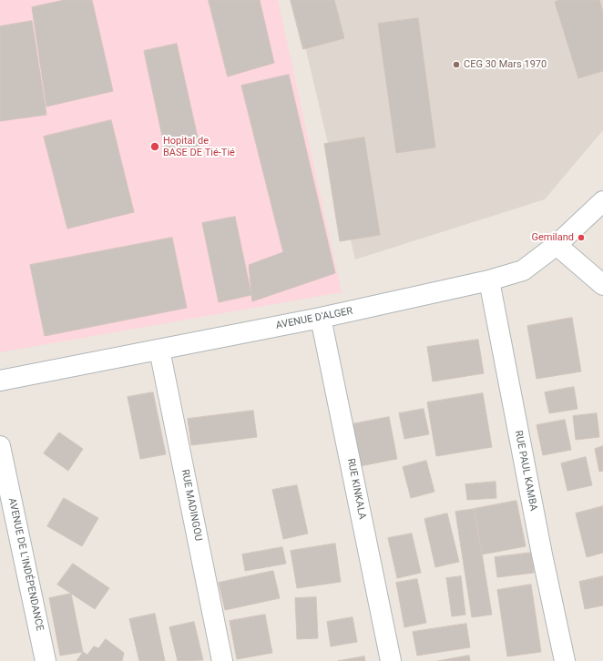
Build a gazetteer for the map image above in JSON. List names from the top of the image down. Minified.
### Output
{"streets":{"street":["AVENUE D'ALGER","RUE PAUL KAMBA","RUE KINKALA","RUE MADINGOU","AVENUE DE L'INDÉPENDANCE"]},"crossings":[["AVENUE D'ALGER","RUE PAUL KAMBA"],["AVENUE D'ALGER","RUE KINKALA"],["AVENUE D'ALGER","RUE MADINGOU"]],"places":["CEG 30 Mars 1970","Hopital de BASE DE Tié-Tié","Gemiland"]}
